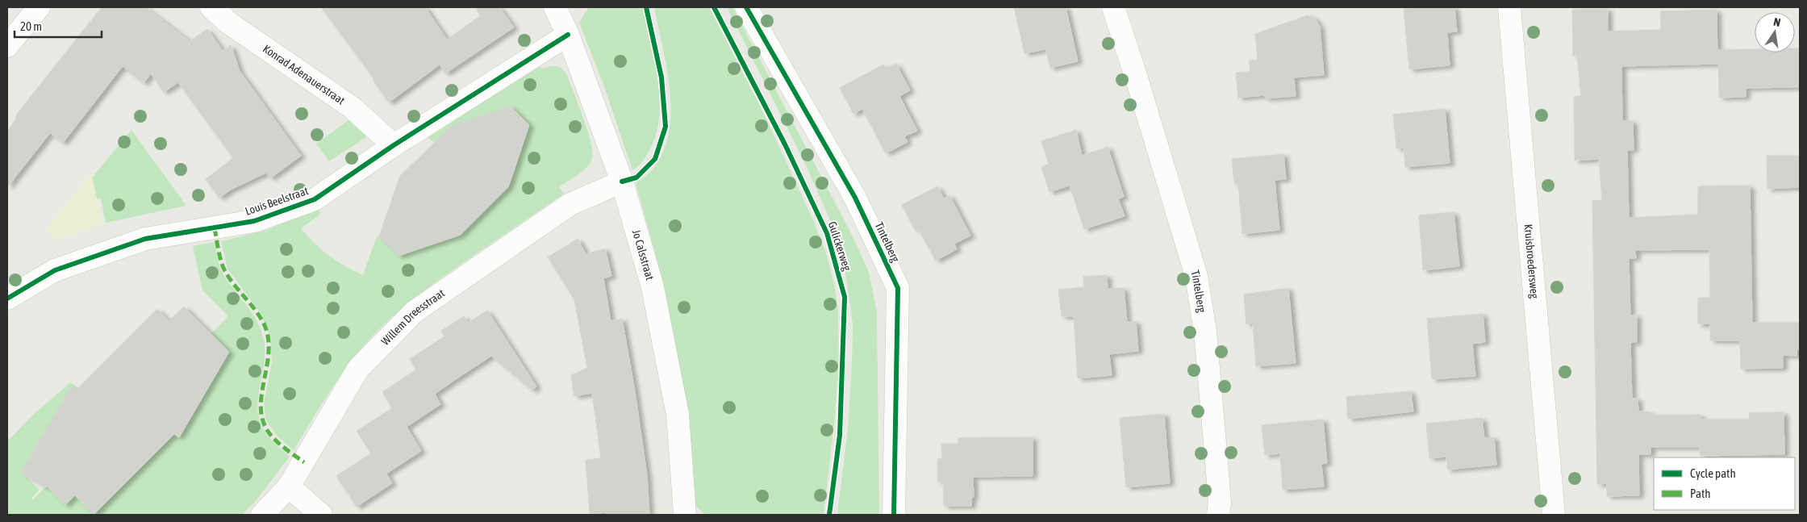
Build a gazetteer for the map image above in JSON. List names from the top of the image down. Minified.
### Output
{"streets":{"street":["Konrad Adenauerstraat","Louis Beelstraat","Tintelberg","Jo Calsstraat","Kruisbroedersweg","Willem Dreesstraat"],"cycle path":["Gulickerweg"]},"crossings":[["Konrad Adenauerstraat","Louis Beelstraat"],["Louis Beelstraat","Jo Calsstraat"],["Jo Calsstraat","Willem Dreesstraat"]],"legend":["Cycle path","Path"],"scale_bar":"20 m","north":"top"}
